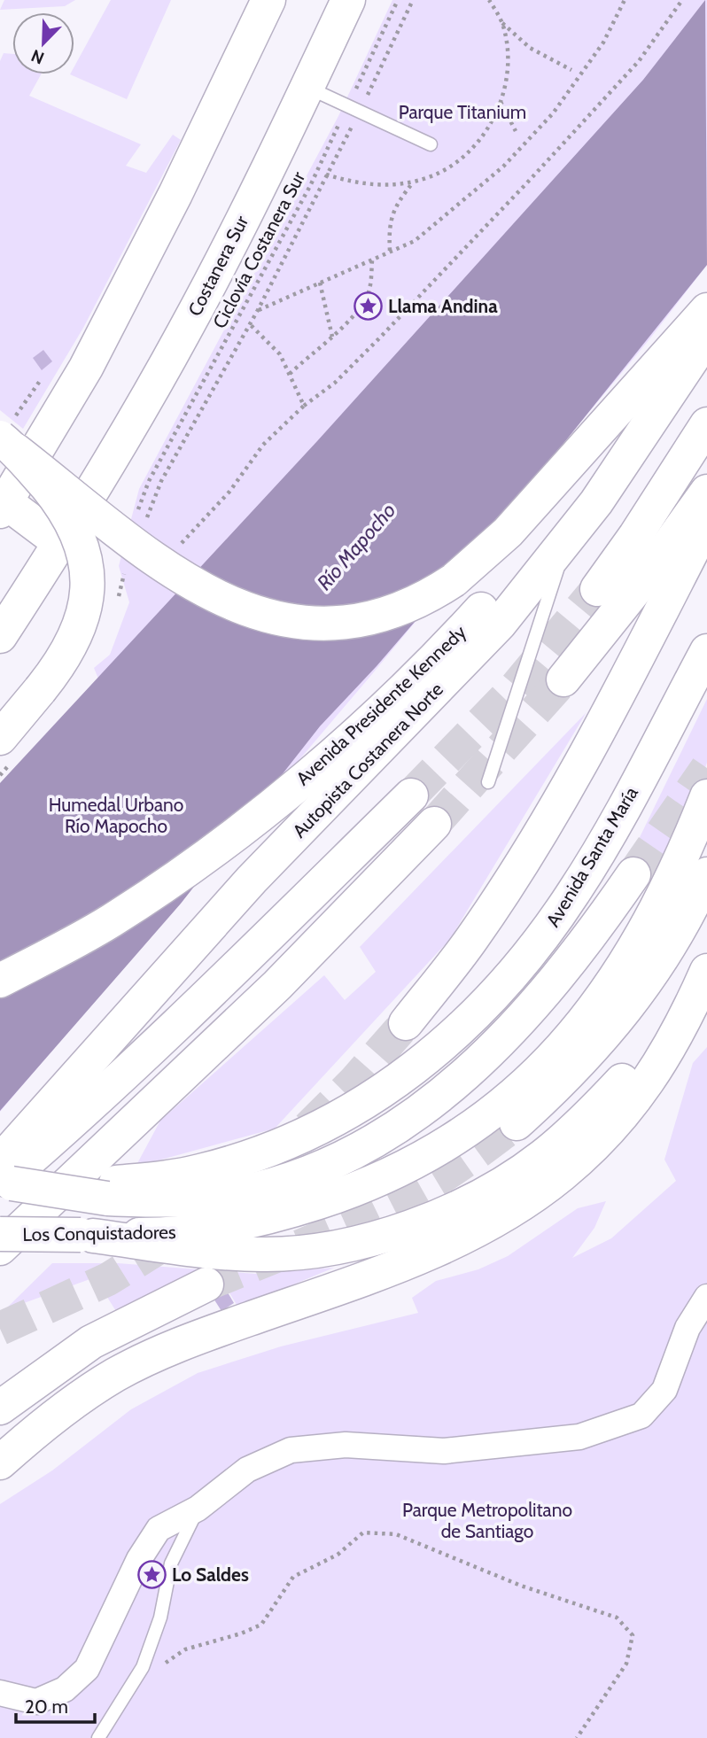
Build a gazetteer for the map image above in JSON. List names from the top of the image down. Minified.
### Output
{"streets":{"main road":["Costanera Sur","Avenida Presidente Kennedy","Autopista Costanera Norte","Avenida Santa María","Los Conquistadores"],"path":["Ciclovía Costanera Sur"]},"crossings":[["Avenida Presidente Kennedy","Autopista Costanera Norte"]],"water":["Río Mapocho"],"parks":["Parque Titanium","Humedal Urbano Río Mapocho","Parque Metropolitano de Santiago"],"places":{"place":["Llama Andina","Lo Saldes"]},"scale_bar":"20 m","north":"bottom left"}
